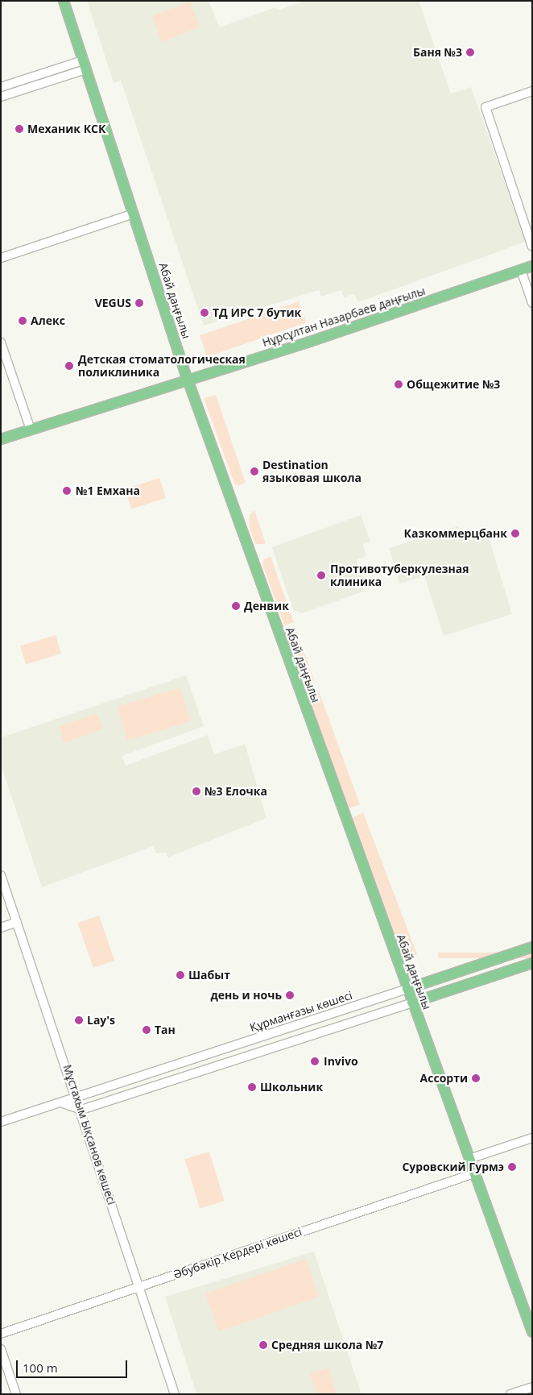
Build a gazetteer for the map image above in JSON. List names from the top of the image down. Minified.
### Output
{"streets":{"main road":["Абай даңғылы","Нұрсұлтан Назарбаев даңғылы","Құрманғазы көшесі"],"street":["Мұстахым Ықсанов көшесі","Әбубәкір Кердері көшесі"]},"crossings":[["Абай даңғылы","Нұрсұлтан Назарбаев даңғылы"],["Абай даңғылы","Құрманғазы көшесі"],["Абай даңғылы","Әбубәкір Кердері көшесі"],["Құрманғазы көшесі","Мұстахым Ықсанов көшесі"],["Мұстахым Ықсанов көшесі","Әбубәкір Кердері көшесі"]],"places":["Баня №3","Механик КСК","VEGUS","ТД ИРС 7 бутик","Алекс","Детская стоматологическая поликлиника","Общежитие №3","Destination языковая школа","№1 Емхана","Казкоммерцбанк","Противотуберкулезная клиника","Денвик","№3 Елочка","Шабыт","день и ночь","Lay's","Тан","Invivo","Ассорти","Школьник","Суровский Гурмэ","Средняя школа №7"],"scale_bar":"100 m"}
